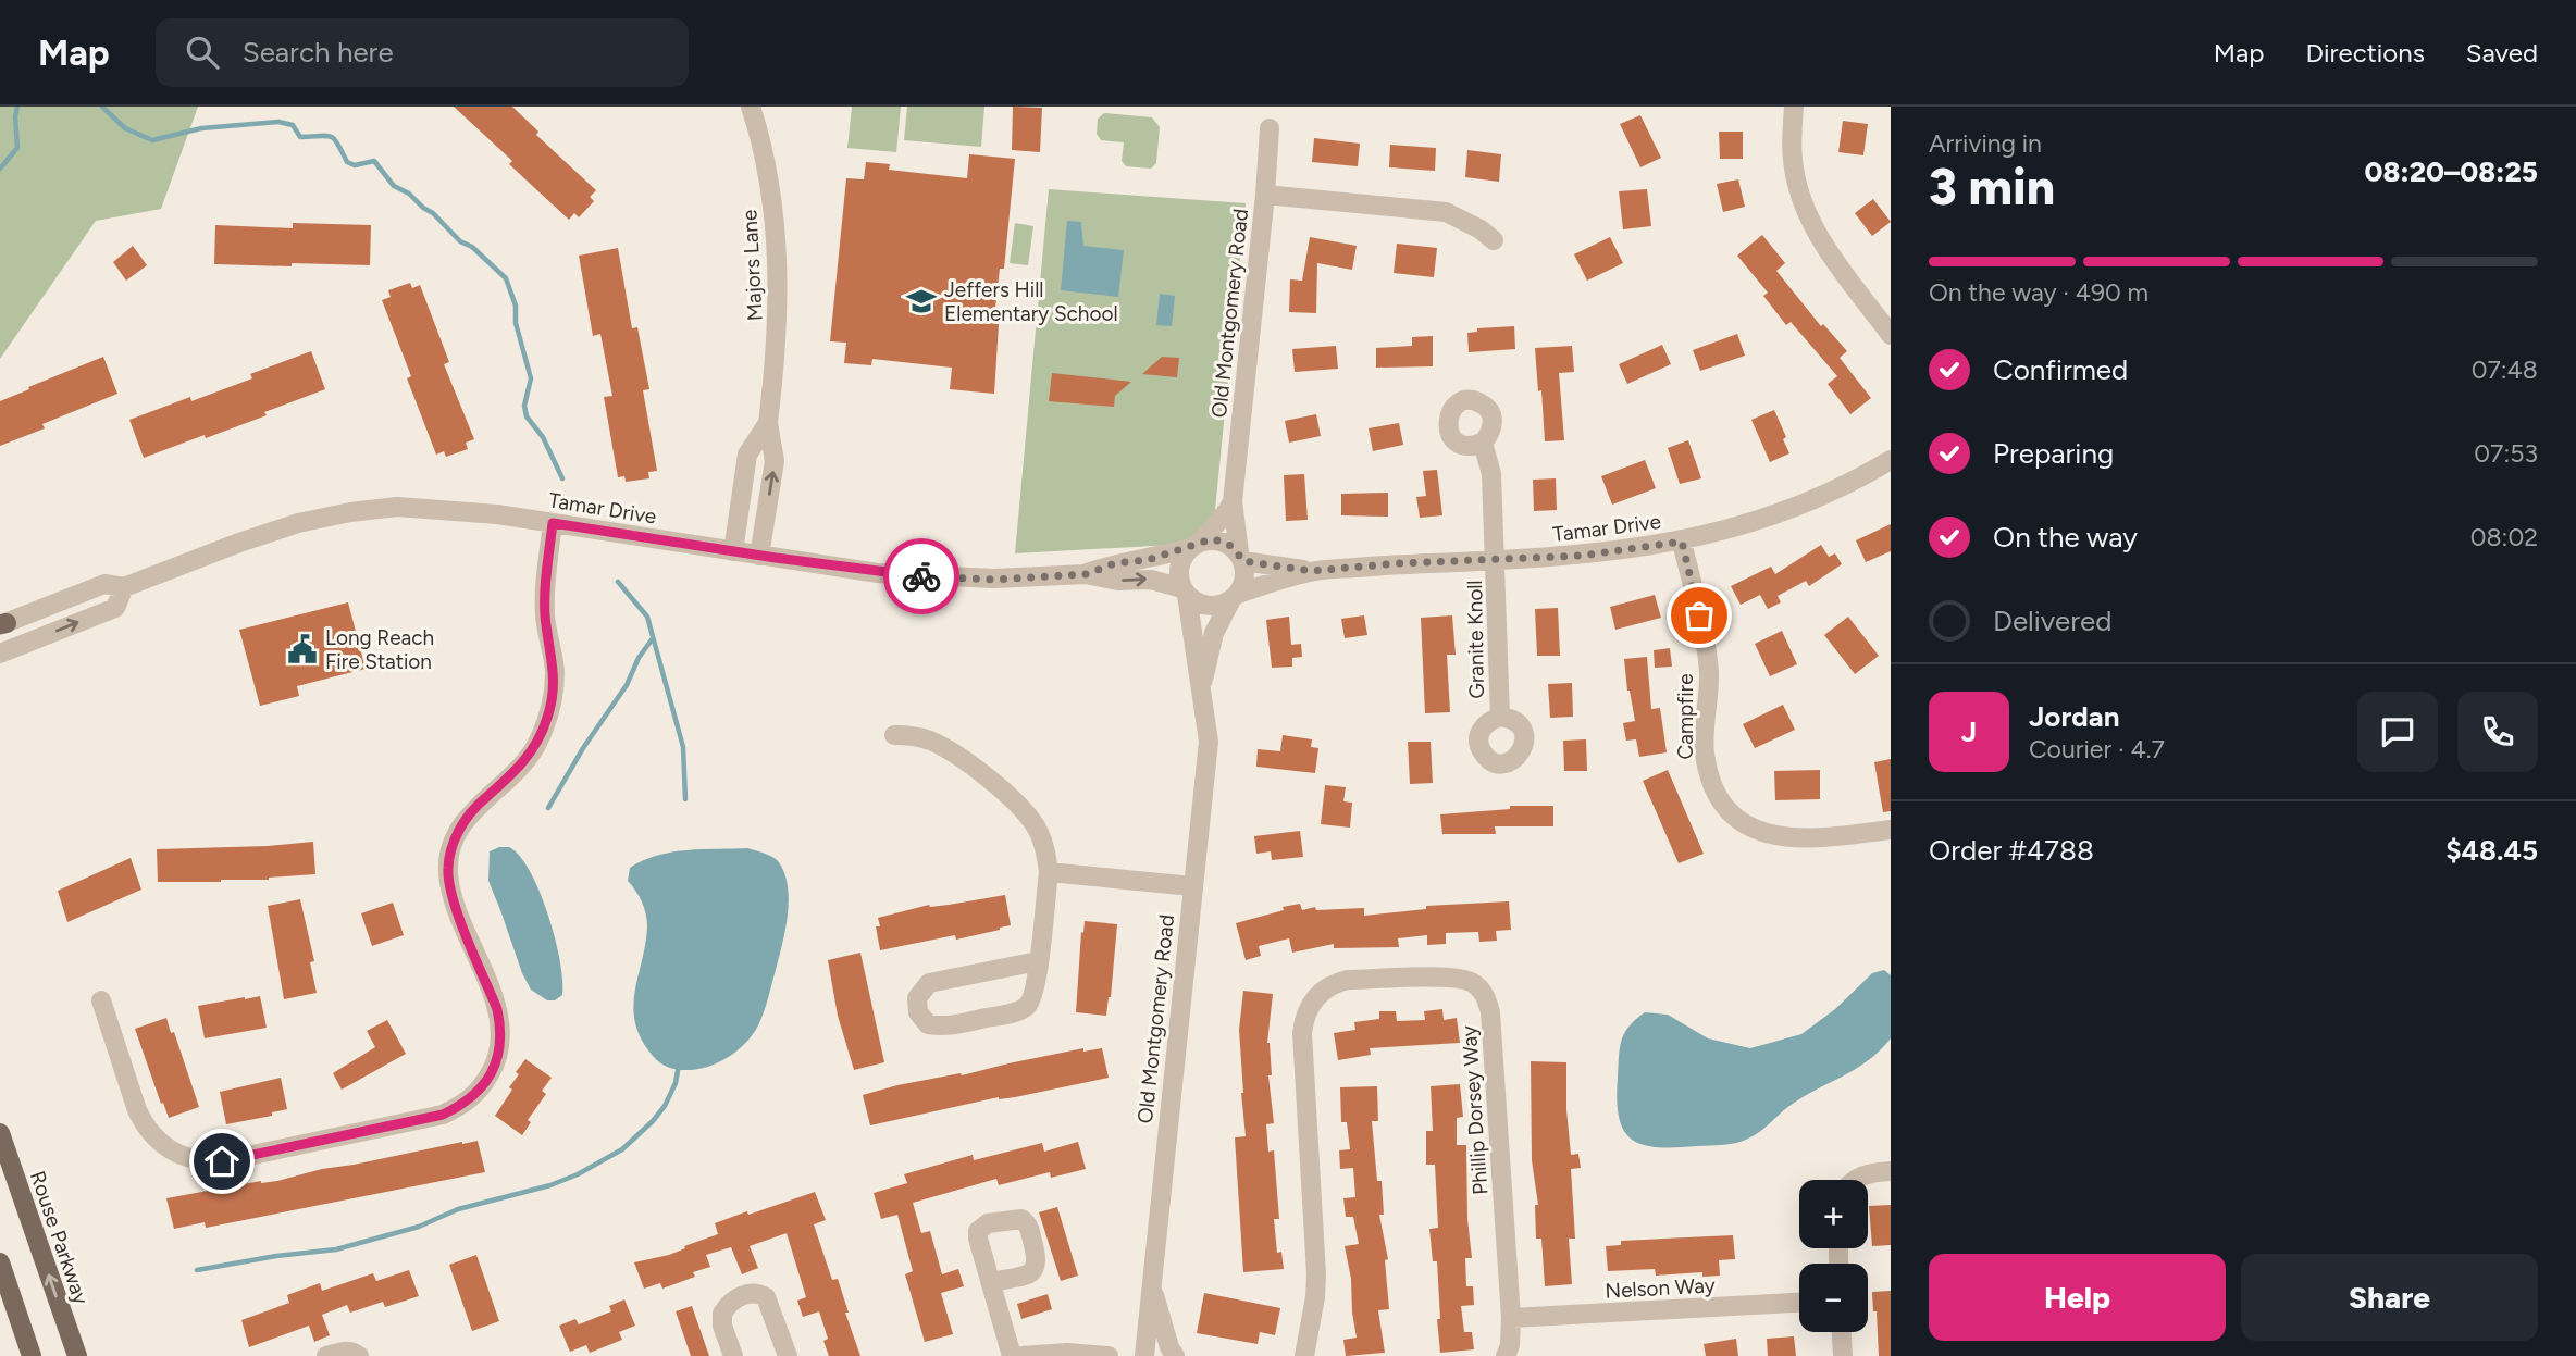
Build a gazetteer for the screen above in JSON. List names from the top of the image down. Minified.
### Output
{"streets":{"main road":["Rouse Parkway"],"street":["Majors Lane","Old Montgomery Road","Tamar Drive","Granite Knoll","Campfire","Phillip Dorsey Way","Nelson Way"]},"crossings":[["Majors Lane","Tamar Drive"],["Old Montgomery Road","Tamar Drive"],["Tamar Drive","Granite Knoll"],["Tamar Drive","Campfire"],["Phillip Dorsey Way","Nelson Way"]],"places":{"school or university":["Jeffers Hill Elementary School"],"public building":["Long Reach Fire Station"]},"page":{"header":"Map","search":"Search here","nav":["Map","Directions","Saved"],"heading":["3 min","Arriving in","08:20–08:25"],"panel":["Jordan","Courier · 4.7","Order #4788","$48.45"],"bar":"On the way · 490 m","list":[["Confirmed","07:48"],["Preparing","07:53"],["On the way","08:02"],"Delivered"],"round":"J","map_buttons":["+","−"],"buttons":["Help","Share"]}}
